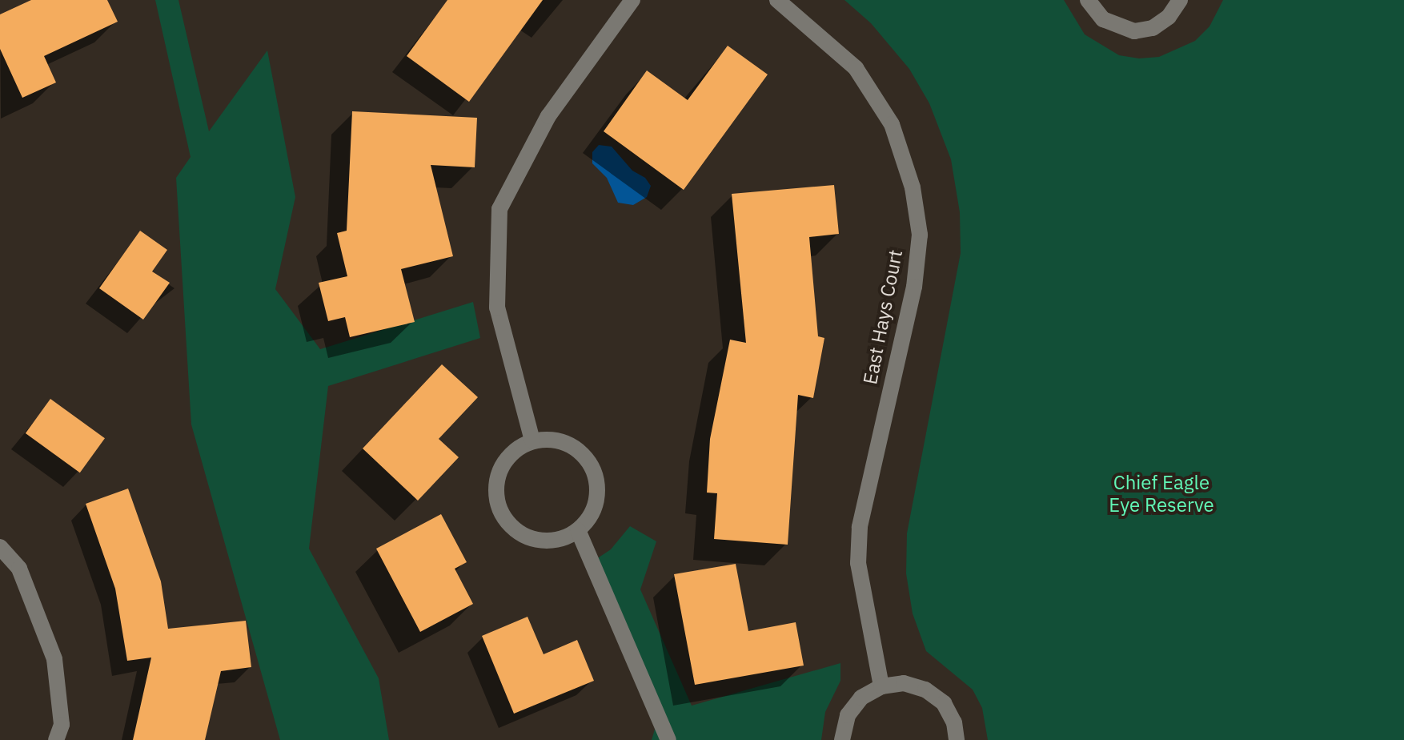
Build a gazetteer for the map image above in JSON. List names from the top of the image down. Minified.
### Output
{"streets":{"street":["East Hays Court"]},"parks":["Chief Eagle Eye Reserve"]}
